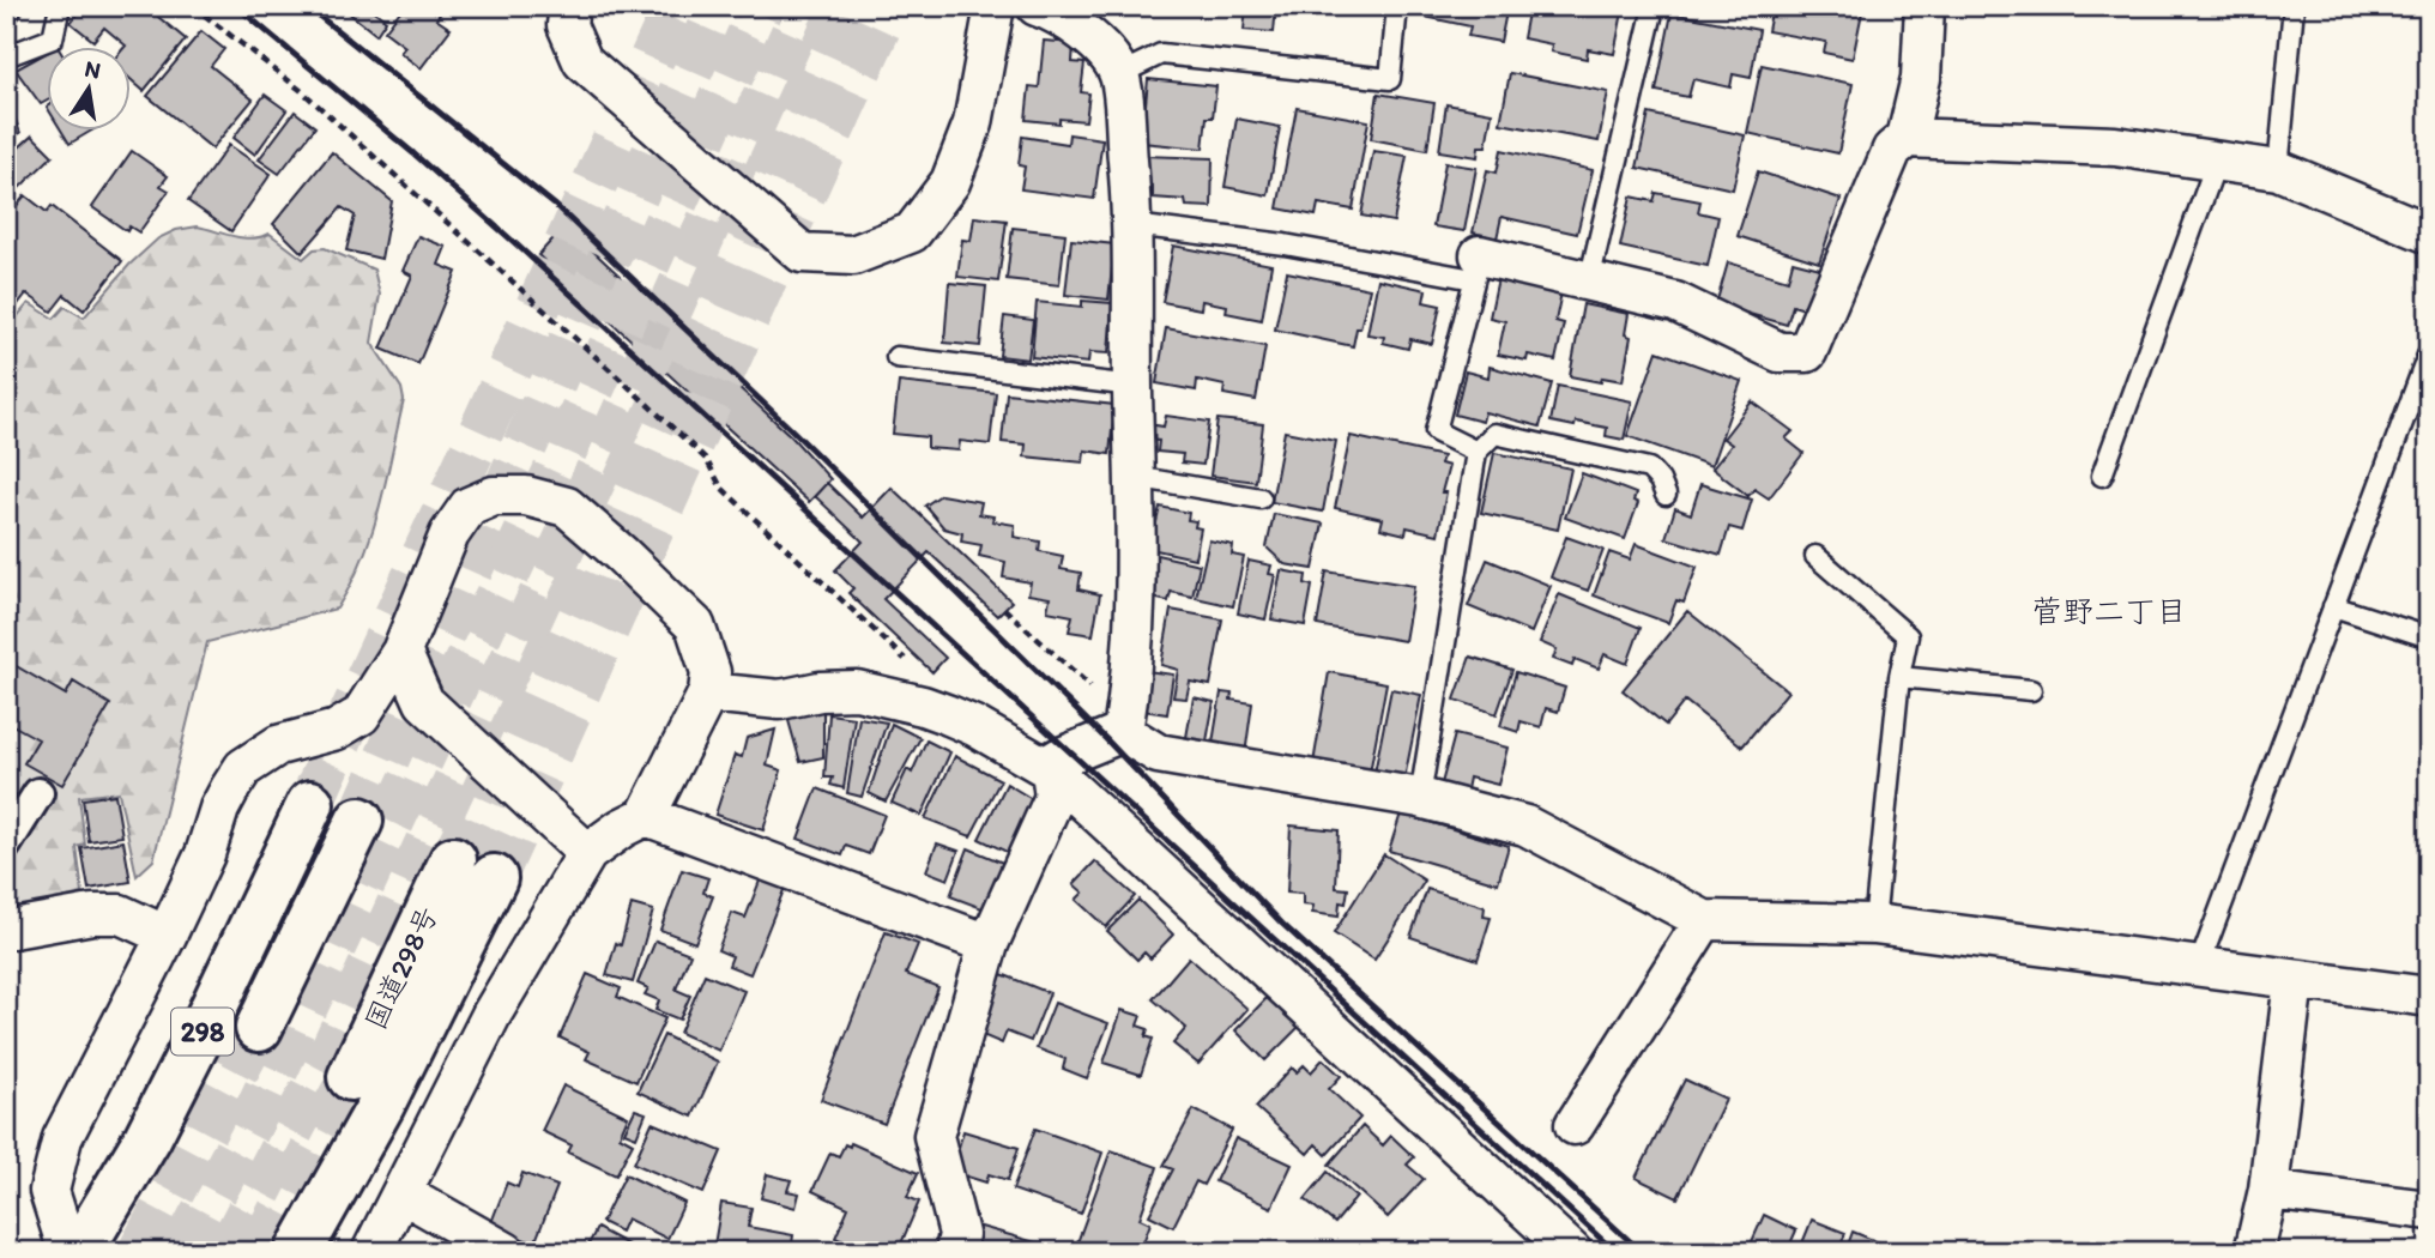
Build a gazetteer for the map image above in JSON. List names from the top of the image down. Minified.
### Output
{"streets":{"highway":["国道298号","298"]},"districts":["菅野二丁目"],"north":"top"}
